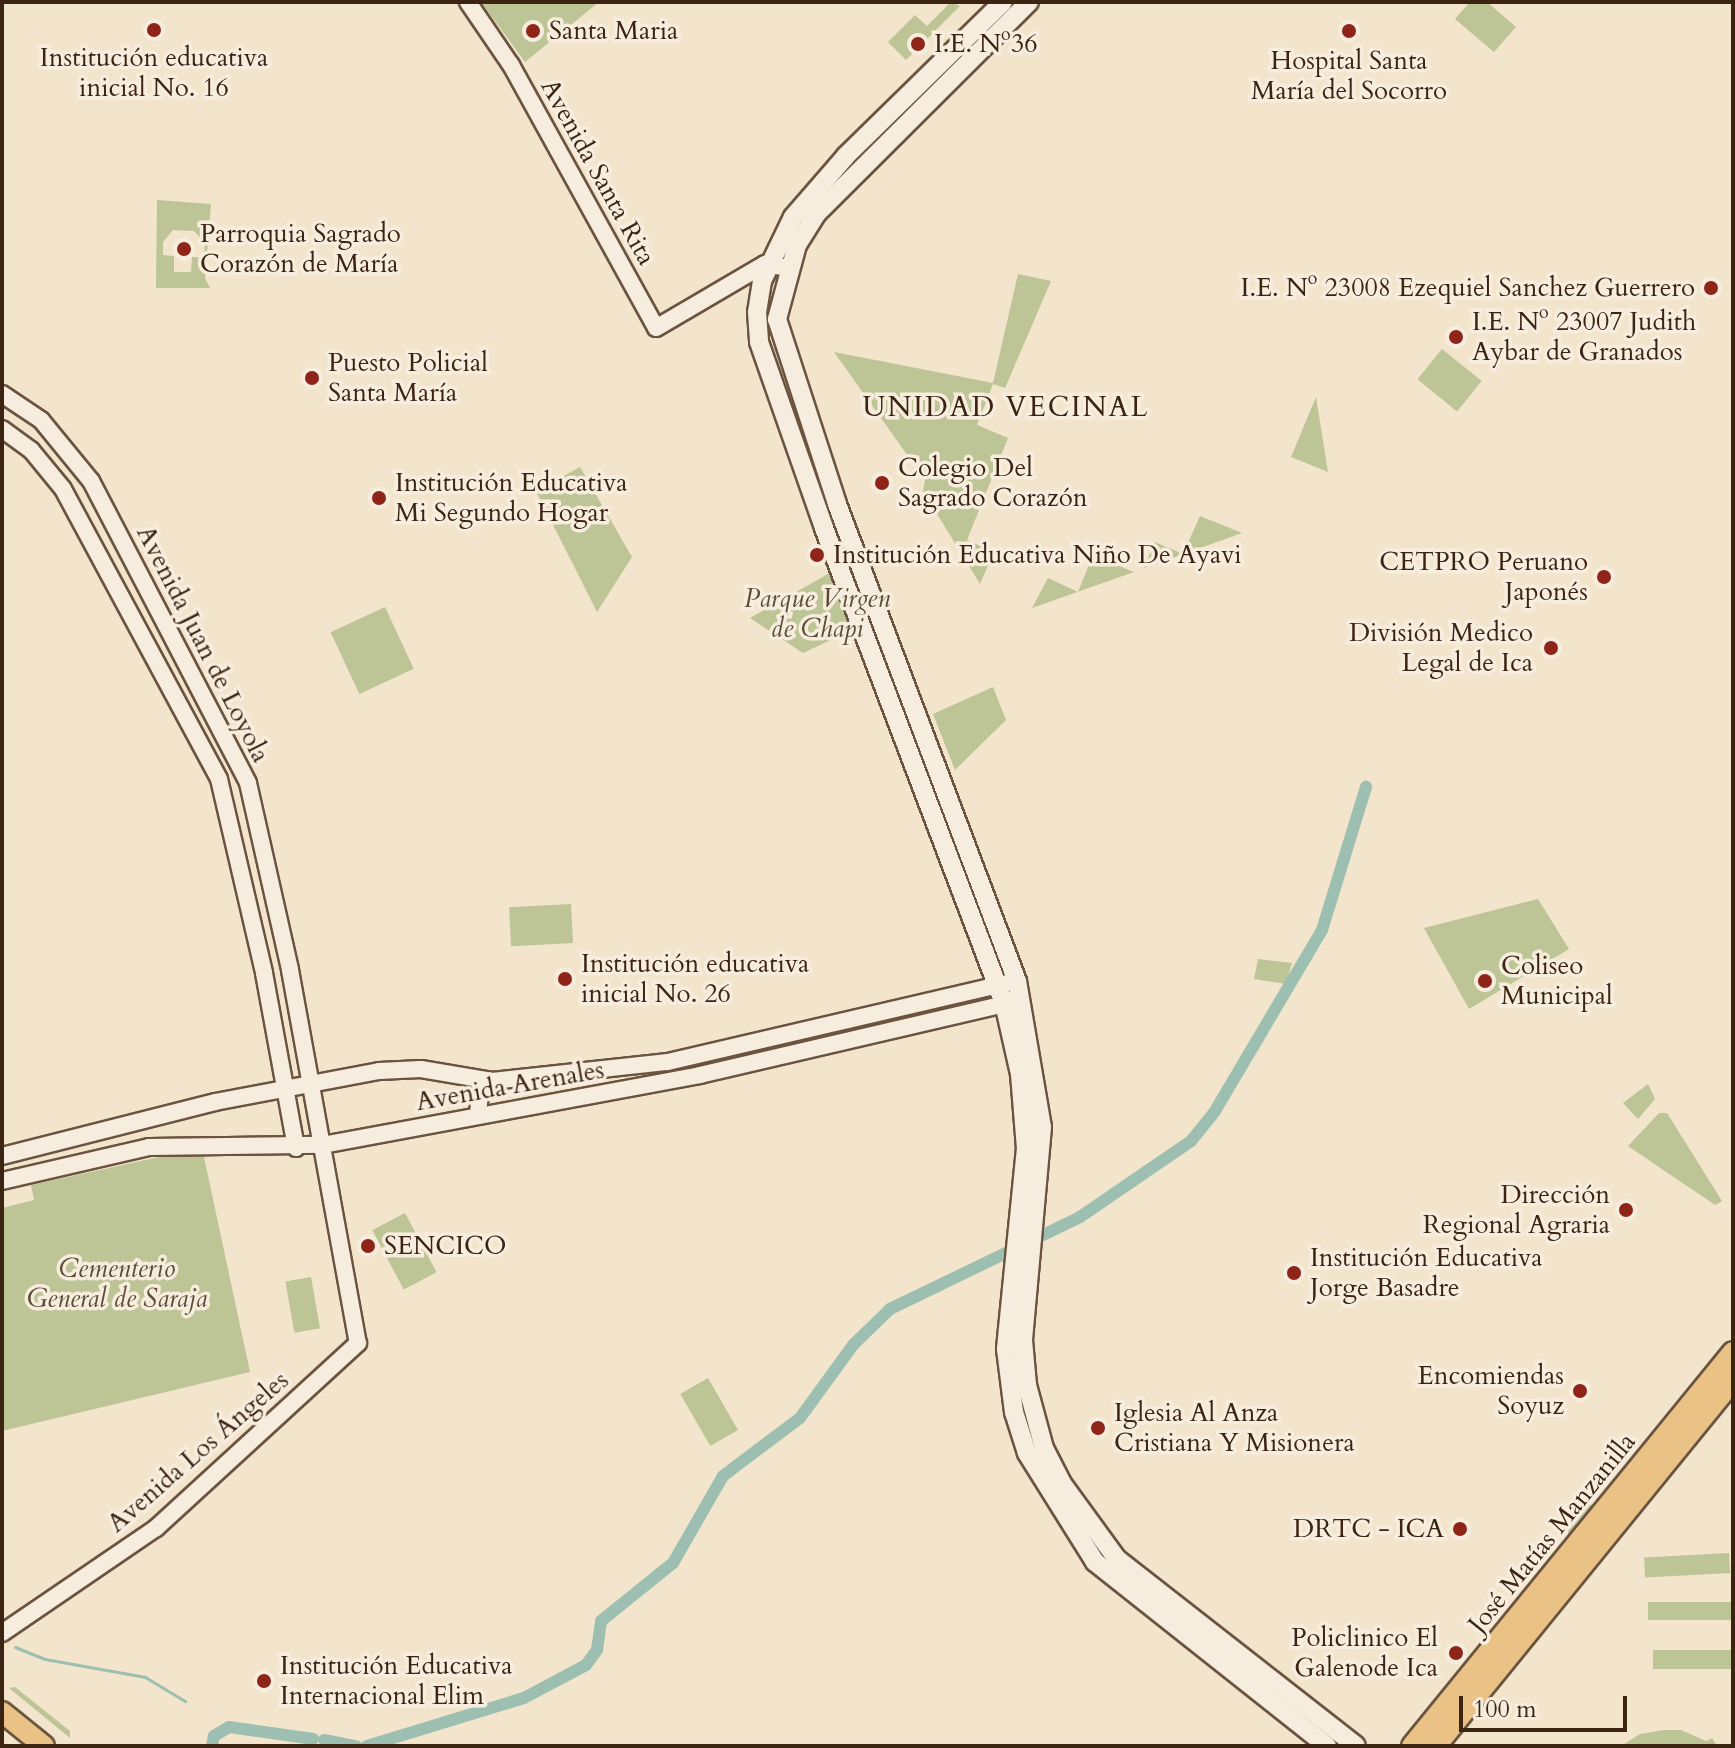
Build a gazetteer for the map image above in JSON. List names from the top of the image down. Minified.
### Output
{"streets":{"main road":["José Matías Manzanilla"],"street":["Avenida Santa Rita","Avenida Juan de Loyola","Avenida Arenales","Avenida Los Ángeles"]},"crossings":[["Avenida Juan de Loyola","Avenida Arenales"],["Avenida Juan de Loyola","Avenida Los Ángeles"]],"districts":["UNIDAD VECINAL"],"parks":["Parque Virgen de Chapi","Cementerio General de Saraja"],"places":["Institución educativa inicial No. 16","Santa Maria","Hospital Santa María del Socorro","I.E. Nº36","Parroquia Sagrado Corazón de María","I.E. Nº 23008 Ezequiel Sanchez Guerrero","I.E. Nº 23007 Judith Aybar de Granados","Puesto Policial Santa María","Colegio Del Sagrado Corazón","Institución Educativa Mi Segundo Hogar","Institución Educativa Niño De Ayavi","CETPRO Peruano Japonés","División Medico Legal de Ica","Institución educativa inicial No. 26","Coliseo Municipal","Dirección Regional Agraria","SENCICO","Institución Educativa Jorge Basadre","Encomiendas Soyuz","Iglesia Al Anza Cristiana Y Misionera","DRTC - ICA","Policlinico El Galenode Ica","Institución Educativa Internacional Elim"],"scale_bar":"100 m"}
